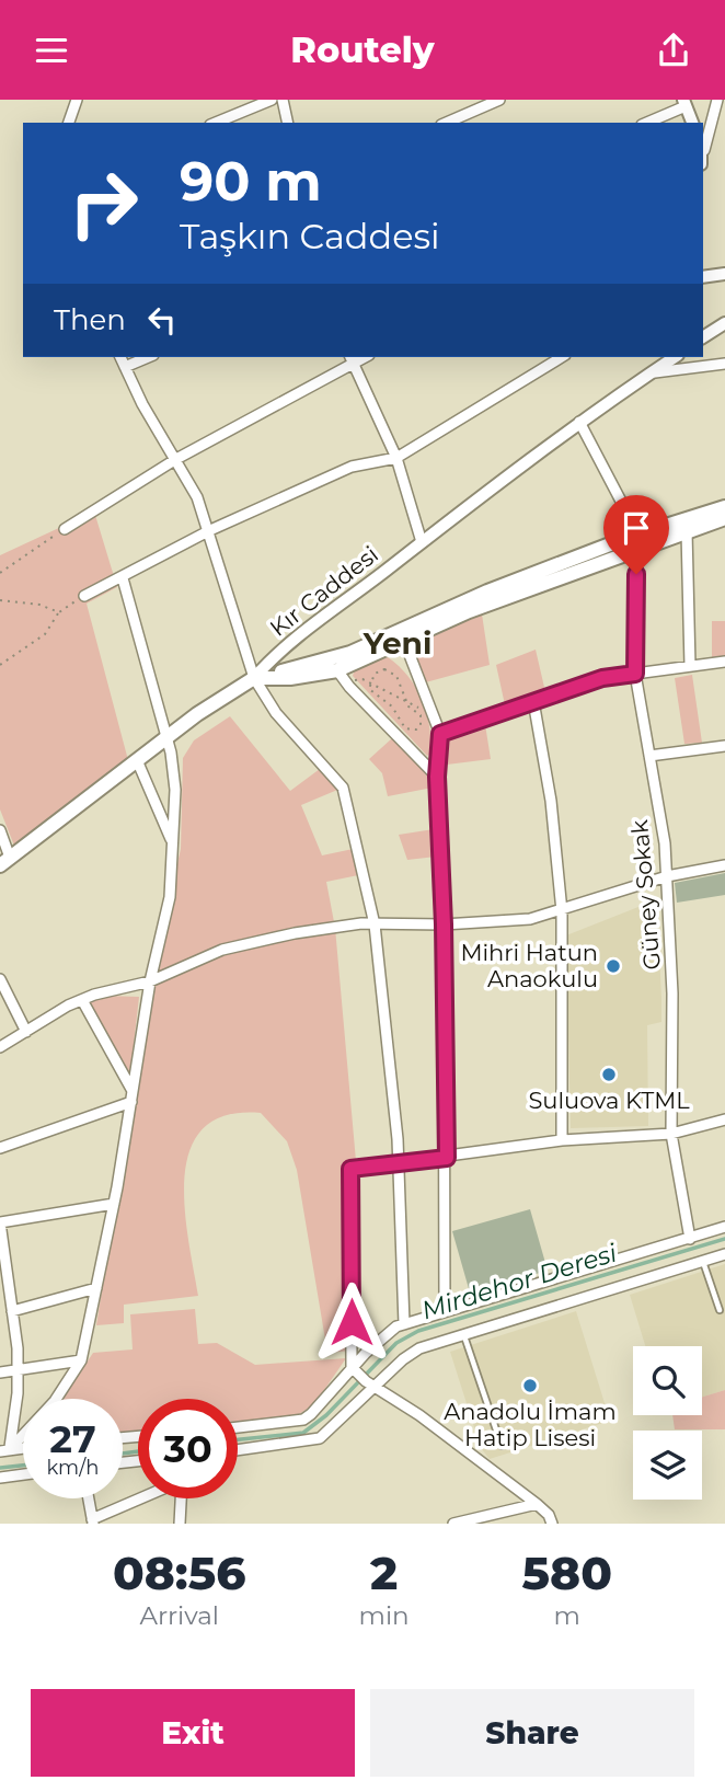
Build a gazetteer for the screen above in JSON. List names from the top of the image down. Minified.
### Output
{"streets":{"main road":["Kır Caddesi"],"street":["Güney Sokak"]},"districts":["Yeni"],"water":["Mirdehor Deresi"],"places":["Mihri Hatun Anaokulu","Suluova KTML","Anadolu İmam Hatip Lisesi"],"page":{"header":"Routely","turn":["90 m","Taşkın Caddesi"],"then":"Then","speed":"27 km/h","limit":"30","eta":["08:56","Arrival","2","min","580","m"],"buttons":["Exit","Share"]}}
